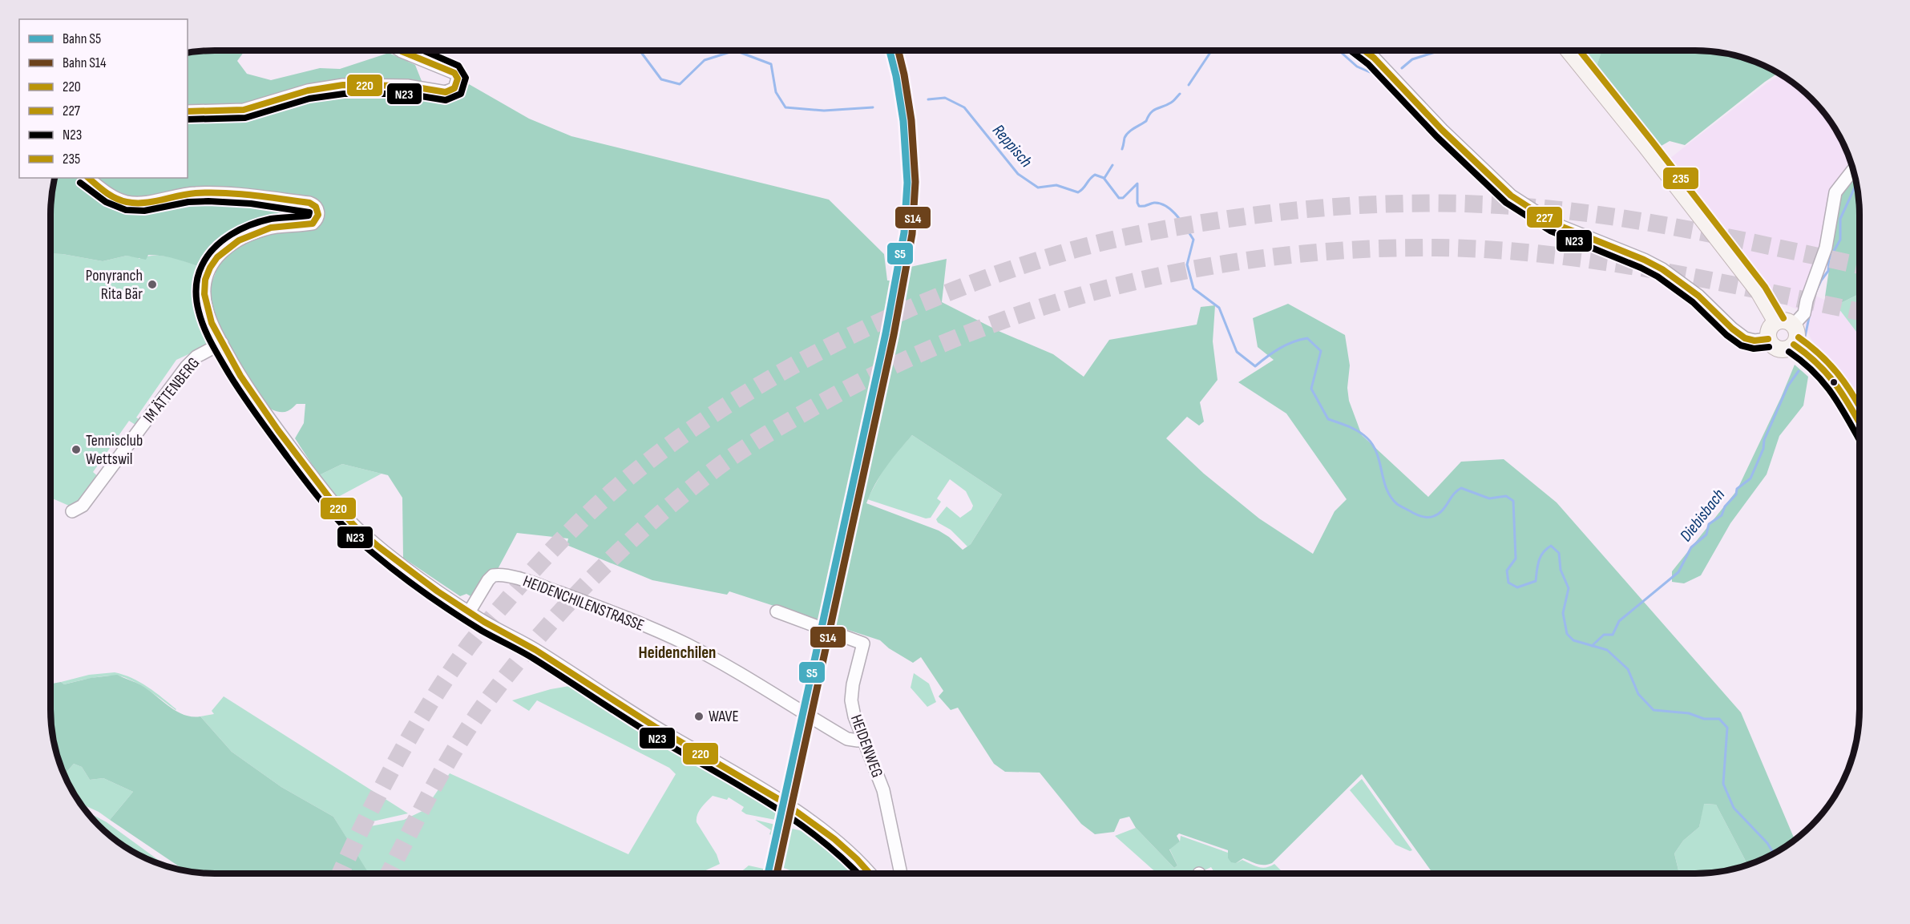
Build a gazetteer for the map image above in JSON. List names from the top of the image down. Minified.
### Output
{"streets":{"street":["IM ÄTTENBERG","HEIDENCHILENSTRASSE","HEIDENWEG"]},"crossings":[["HEIDENCHILENSTRASSE","HEIDENWEG"]],"districts":["Heidenchilen"],"water":["Reppisch","Diebisbach"],"places":["Ponyranch Rita Bär","Tennisclub Wettswil","WAVE"],"lines":["rail line S5","rail line S14","transit line 220","transit line 227","transit line N23","transit line 235"],"legend":["Bahn S5","Bahn S14","220","227","N23","235"]}
